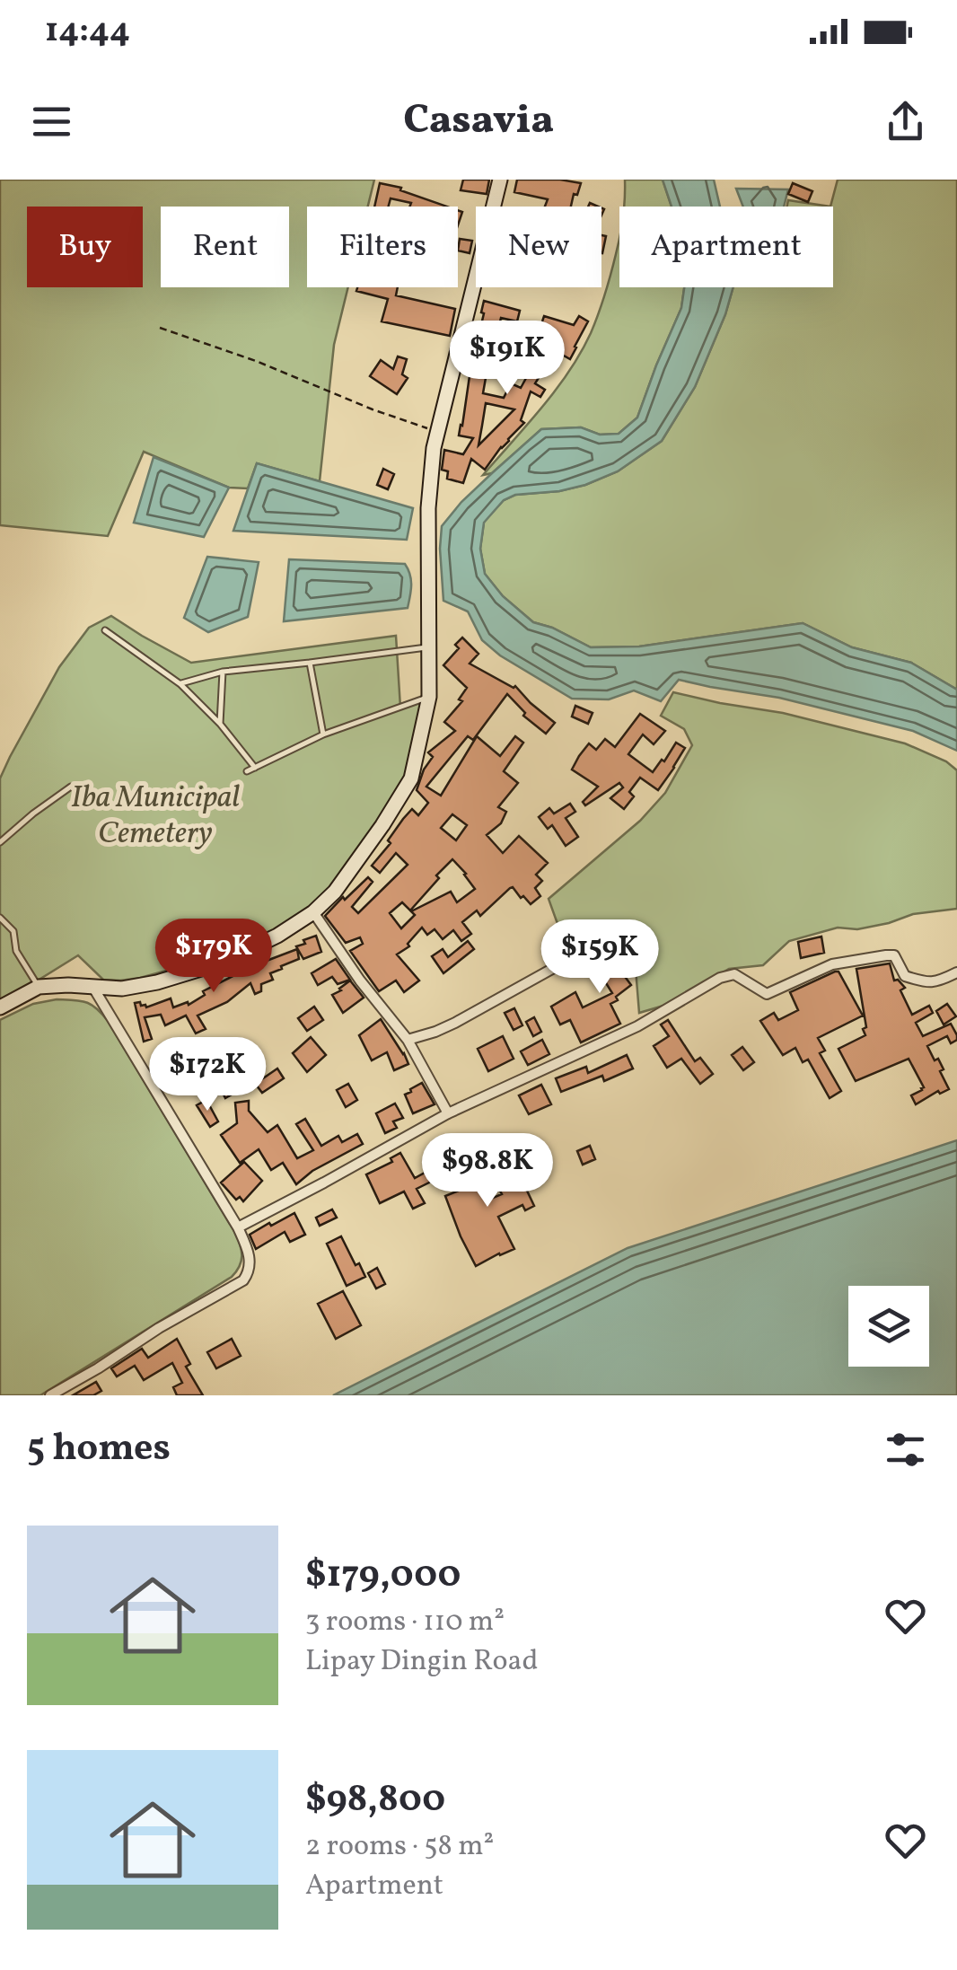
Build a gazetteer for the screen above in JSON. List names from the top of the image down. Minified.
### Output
{"parks":["Iba Municipal Cemetery"],"page":{"status":"14:44","header":"Casavia","chip":["Buy","Rent","Filters","New","Apartment"],"price":["$191K","$179K","$159K","$172K","$98.8K"],"heading":"5 homes","list":[{"name":"$179,000","note":"3 rooms · 110 m² · Lipay Dingin Road"},{"name":"$98,800","note":"2 rooms · 58 m² · Apartment"}]}}
